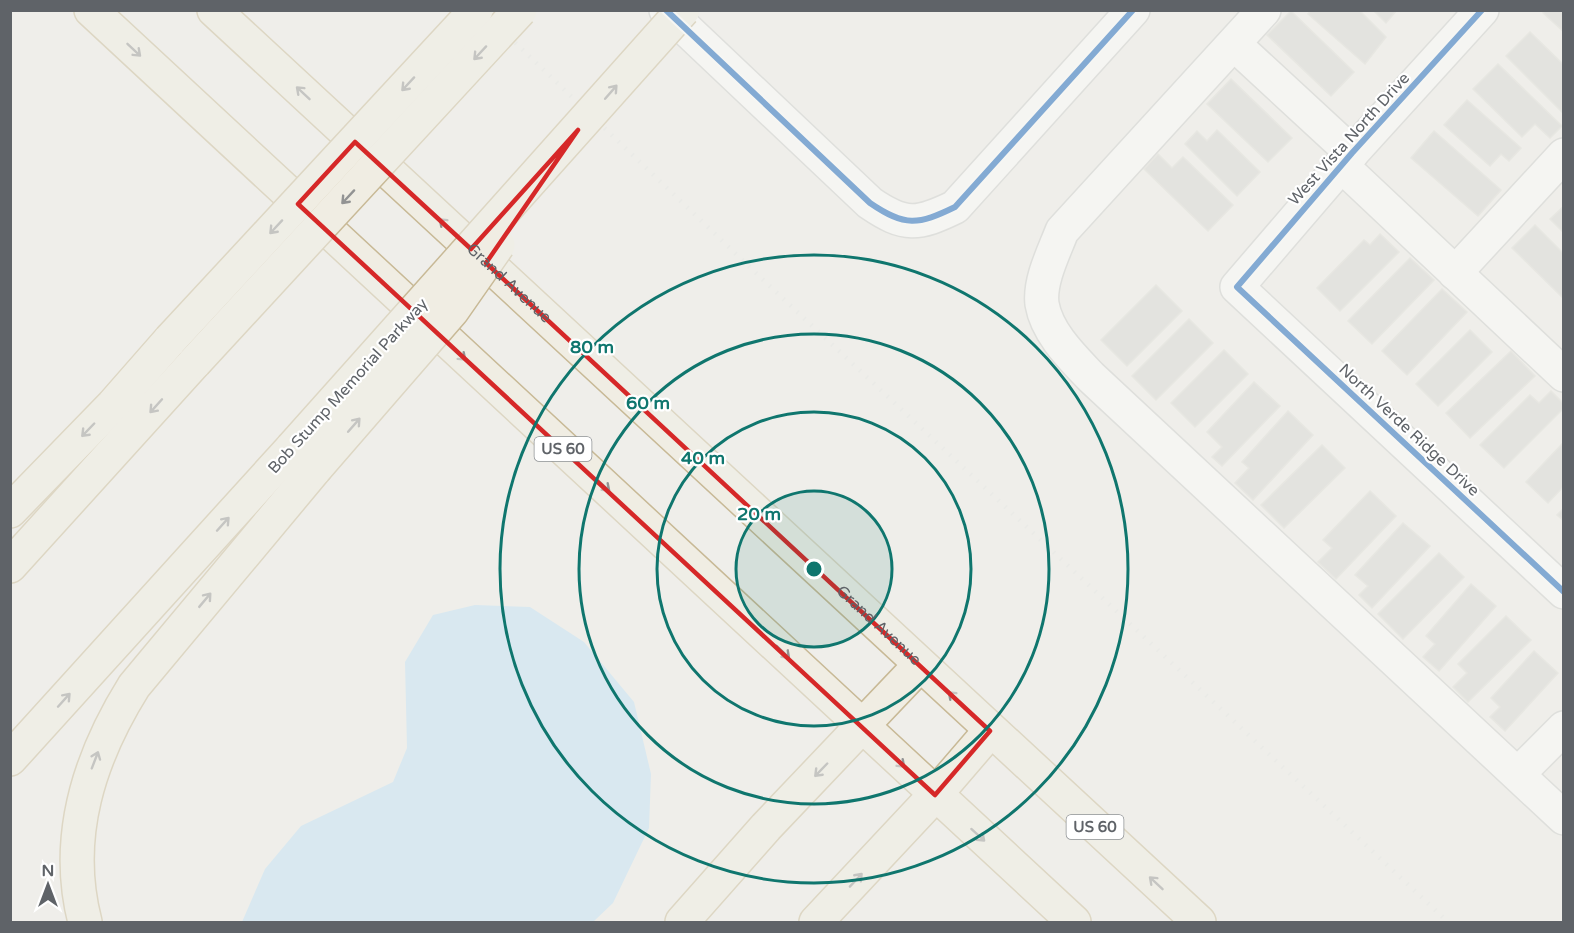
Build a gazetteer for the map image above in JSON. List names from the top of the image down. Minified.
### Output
{"streets":{"highway":["Grand Avenue","Bob Stump Memorial Parkway","US 60"],"street":["West Vista North Drive","North Verde Ridge Drive"]},"crossings":[["West Vista North Drive","North Verde Ridge Drive"]],"north":"top","rings":["80 m","60 m","40 m","20 m"]}
